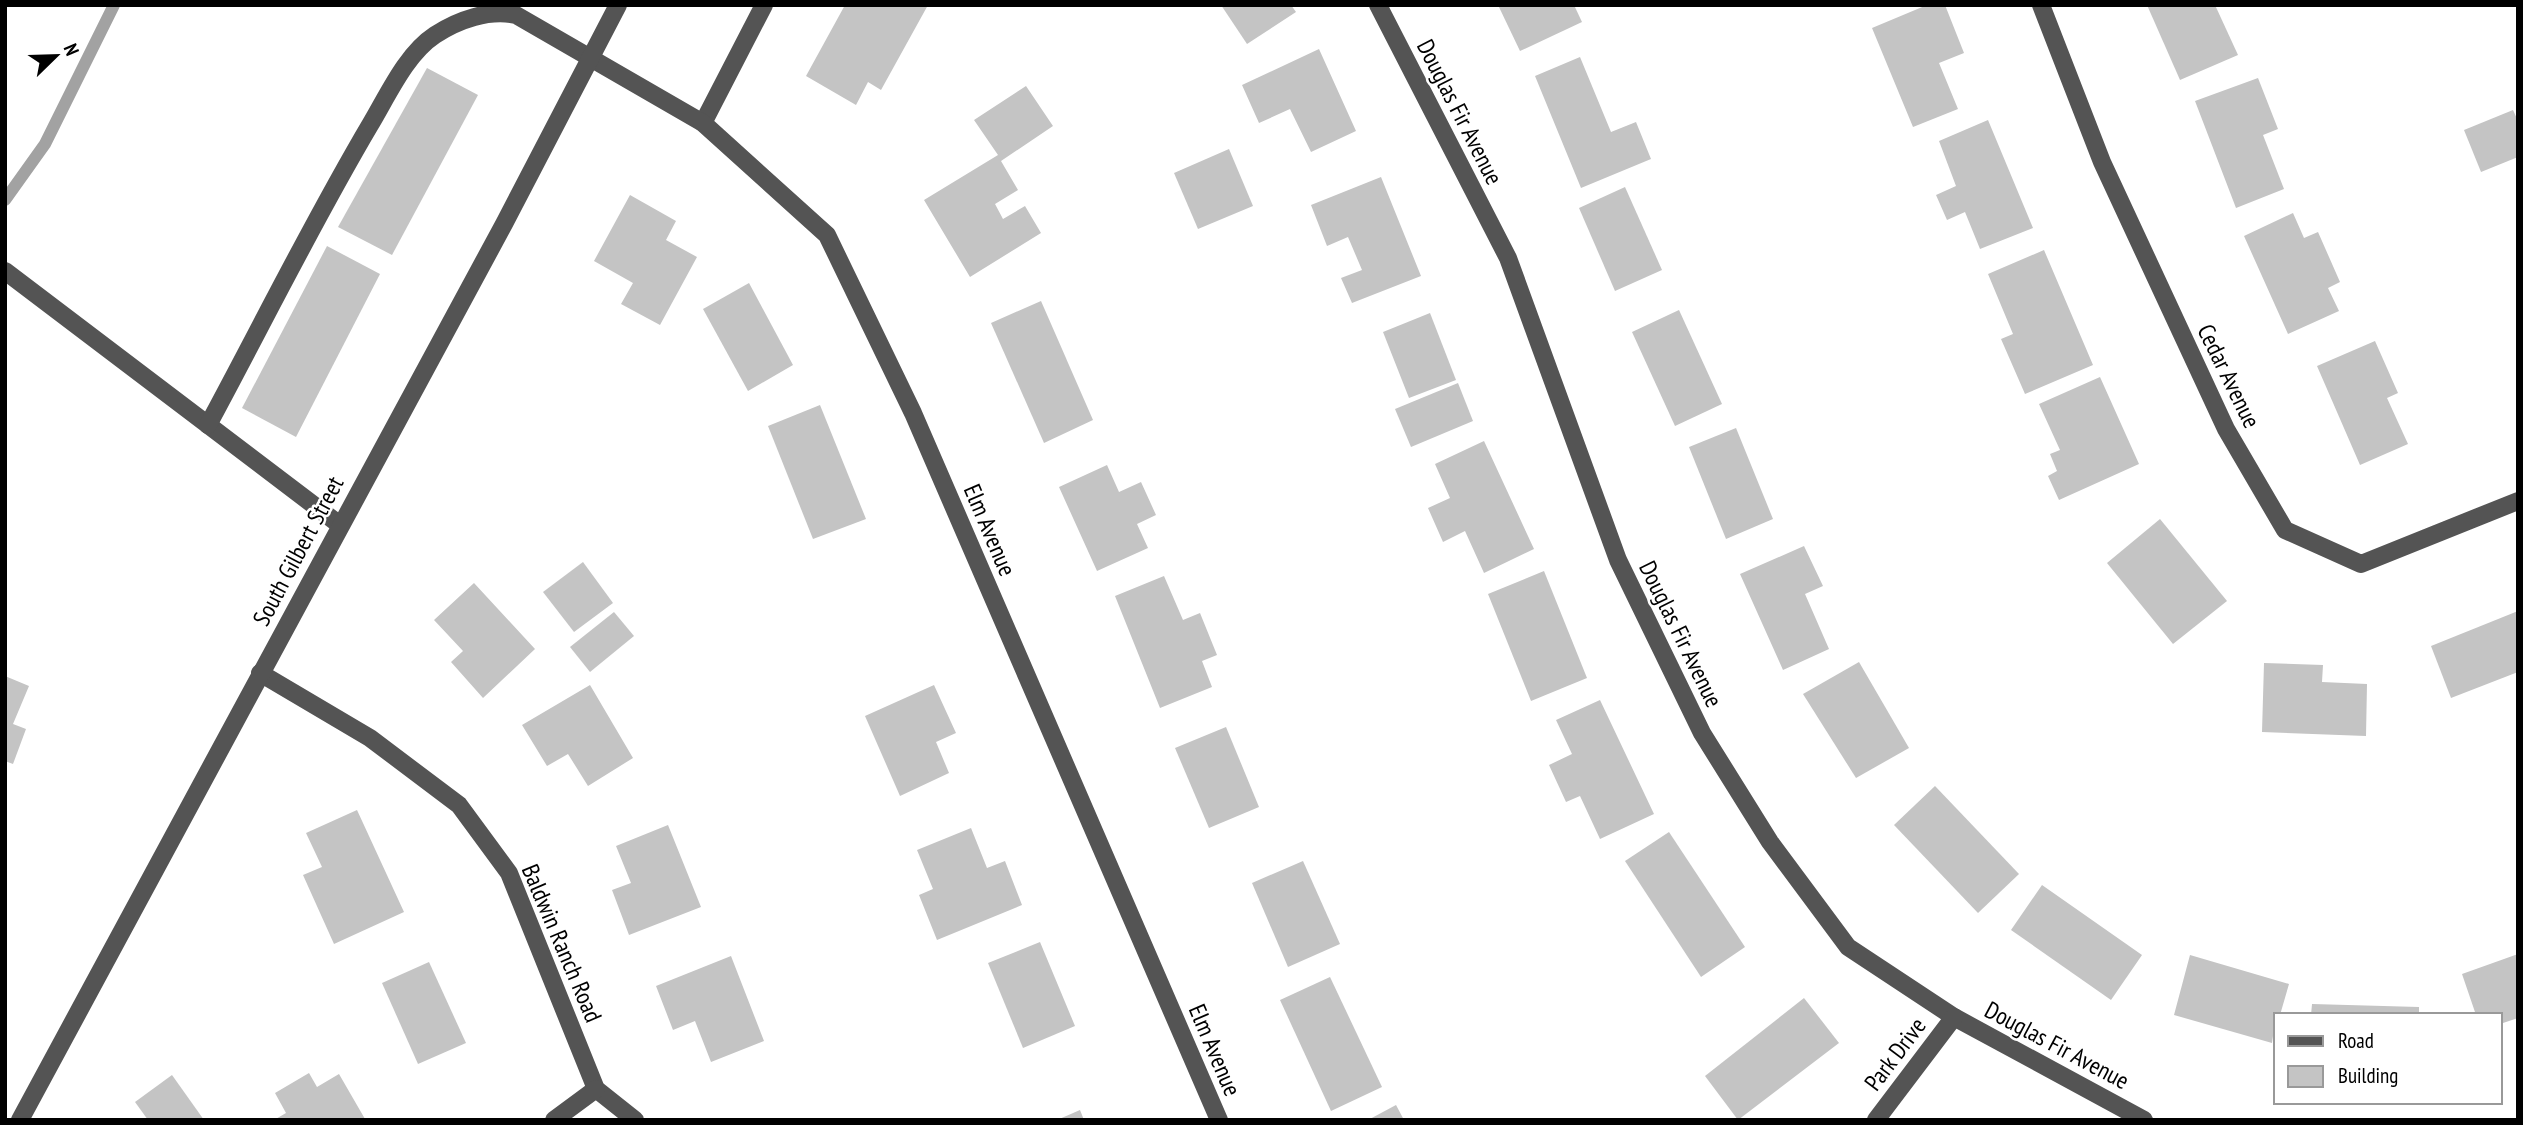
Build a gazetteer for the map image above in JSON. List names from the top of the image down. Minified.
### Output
{"streets":{"street":["Douglas Fir Avenue","Cedar Avenue","Elm Avenue","South Gilbert Street","Baldwin Ranch Road","Park Drive"]},"crossings":[["Douglas Fir Avenue","Park Drive"],["Elm Avenue","South Gilbert Street"],["South Gilbert Street","Baldwin Ranch Road"]],"legend":["Road","Building"],"north":"top right"}
